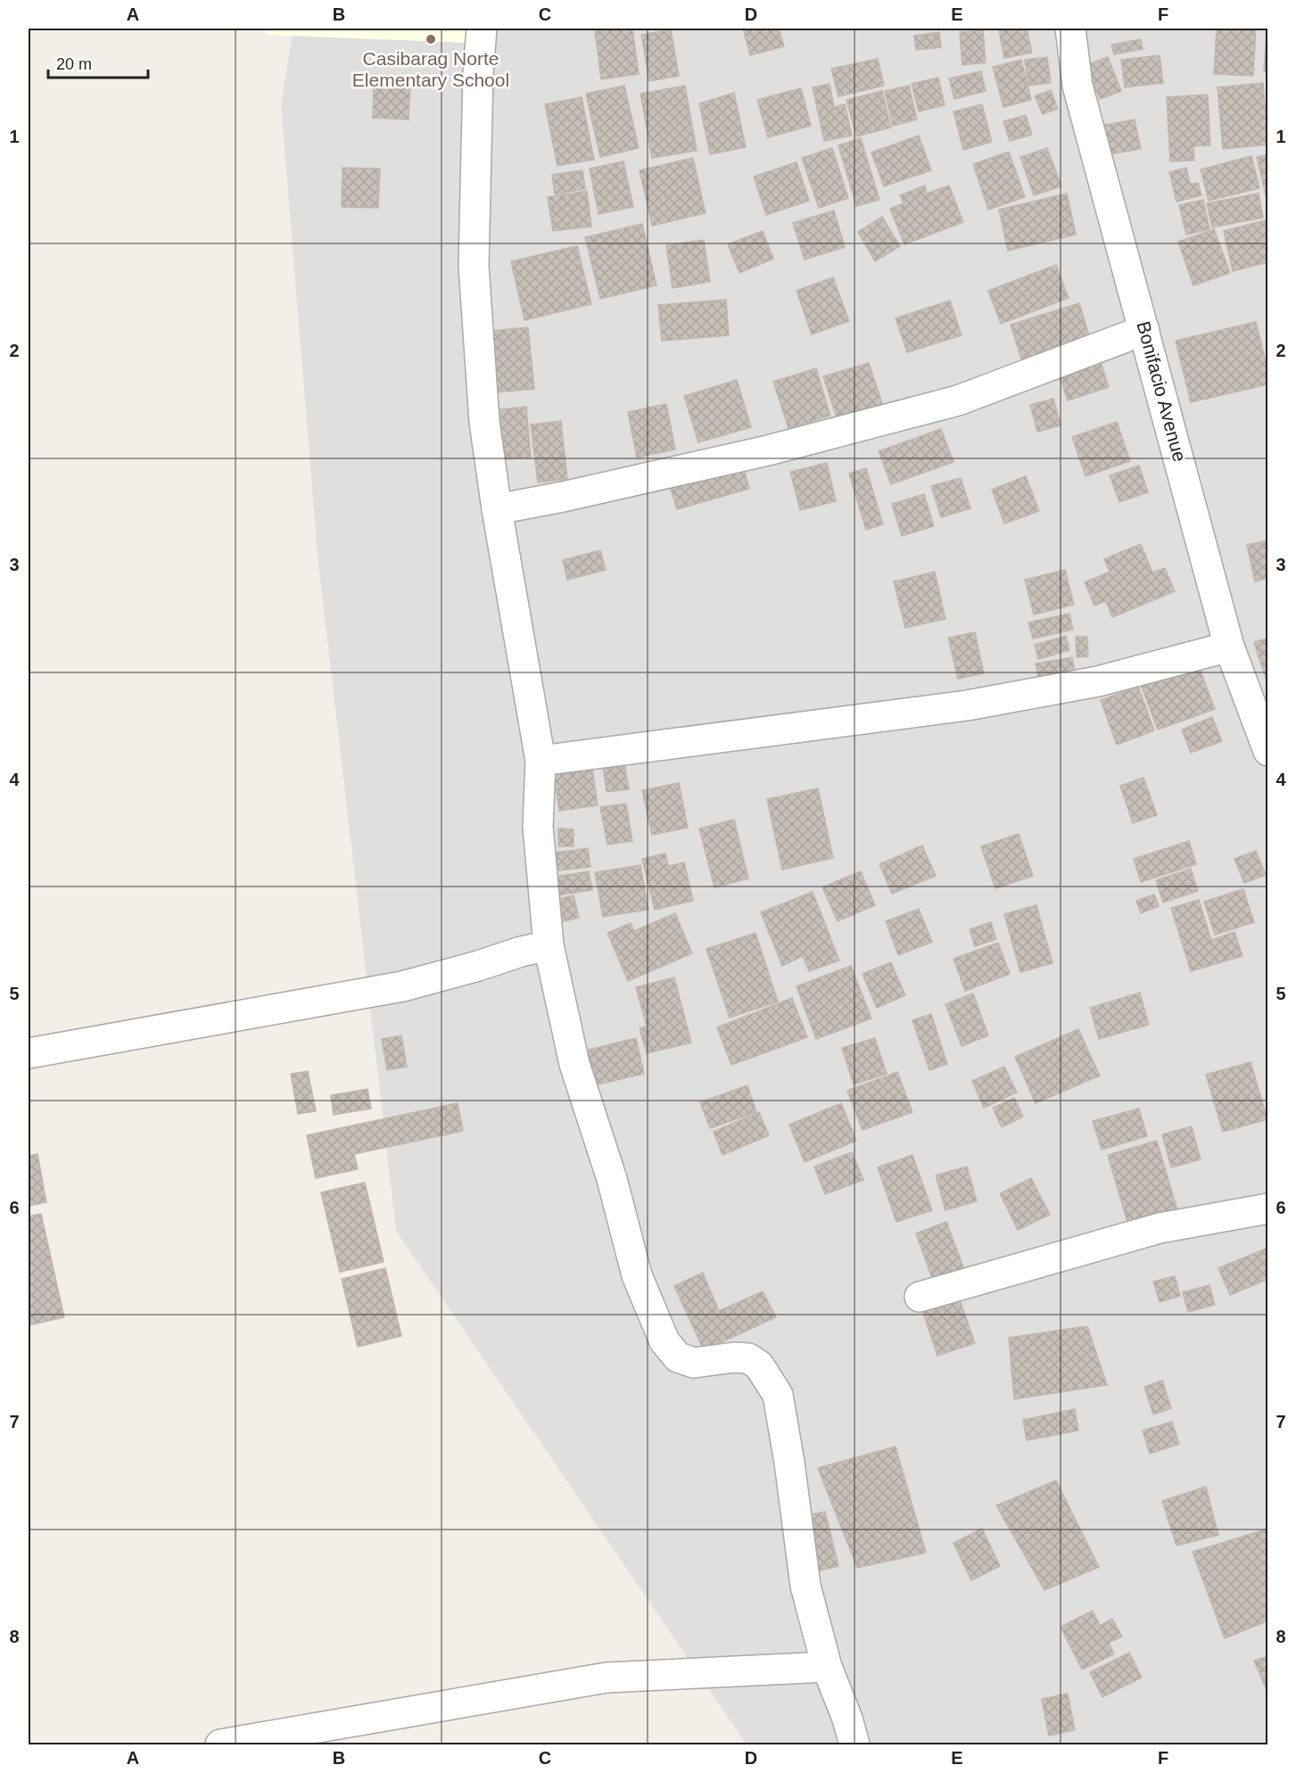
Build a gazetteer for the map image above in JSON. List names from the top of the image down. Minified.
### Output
{"streets":{"street":["Bonifacio Avenue"]},"places":["Casibarag Norte Elementary School"],"scale_bar":"20 m","grid":{"columns":["A","B","C","D","E","F"],"rows":["1","2","3","4","5","6","7","8"]}}
